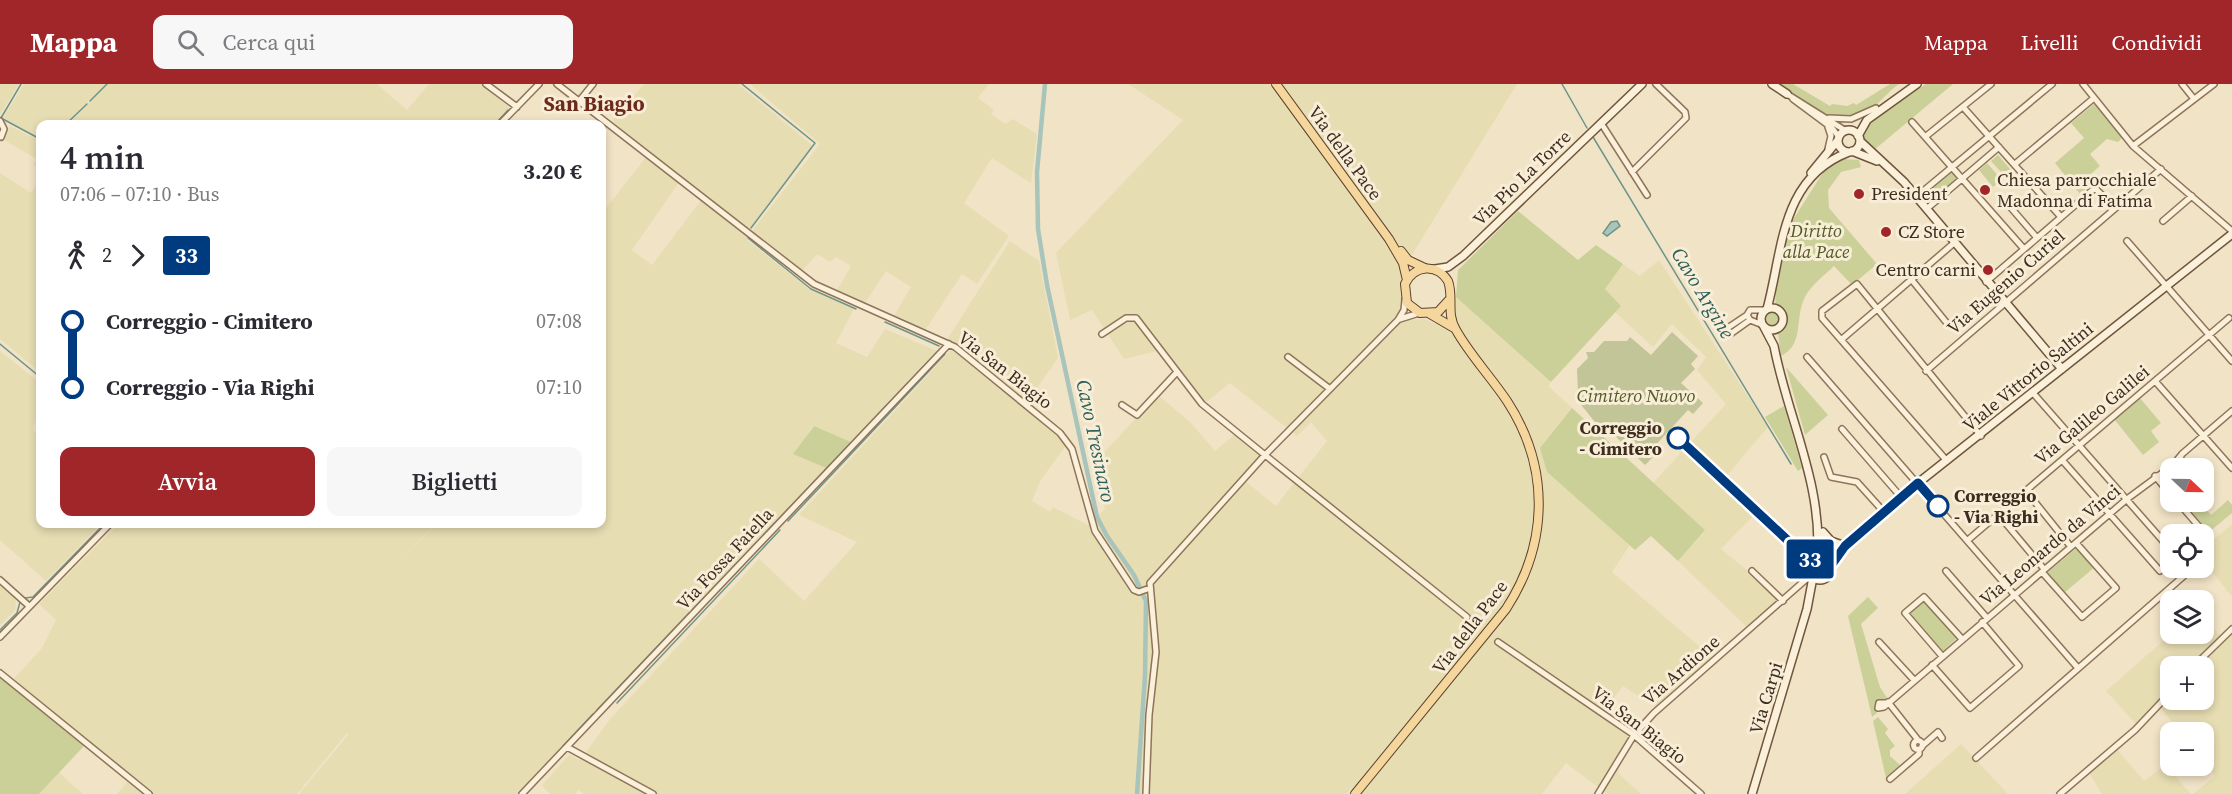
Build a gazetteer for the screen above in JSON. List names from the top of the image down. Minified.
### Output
{"streets":{"main road":["Via della Pace"],"street":["Via Pio La Torre","Via Eugenio Curiel","Via San Biagio","Viale Vittorio Saltini","Via Galileo Galilei","Via Leonardo da Vinci","Via Fossa Faiella","Via Ardione","Via Carpi"]},"crossings":[["Via della Pace","Via Pio La Torre"],["Via San Biagio","Via Fossa Faiella"],["Via San Biagio","Via Ardione"],["Viale Vittorio Saltini","Via Ardione"],["Viale Vittorio Saltini","Via Carpi"],["Via Ardione","Via Carpi"]],"districts":["San Biagio"],"water":["Cavo Argine","Cavo Tresinaro"],"parks":["Diritto alla Pace","Cimitero Nuovo"],"places":["Chiesa parrocchiale Madonna di Fatima","President","CZ Store","Centro carni","Correggio - Cimitero","Correggio - Via Righi"],"lines":["bus line 33"],"north":"right","page":{"header":"Mappa","search":"Cerca qui","nav":["Mappa","Livelli","Condividi"],"on_map":"33","heading":["4 min","07:06 – 07:10 · Bus","3.20 €"],"legs":["2","33"],"list":[{"name":"Correggio - Cimitero","value":"07:08"},{"name":"Correggio - Via Righi","value":"07:10"}],"buttons":["Avvia","Biglietti"],"map_buttons":["+","−"]}}
